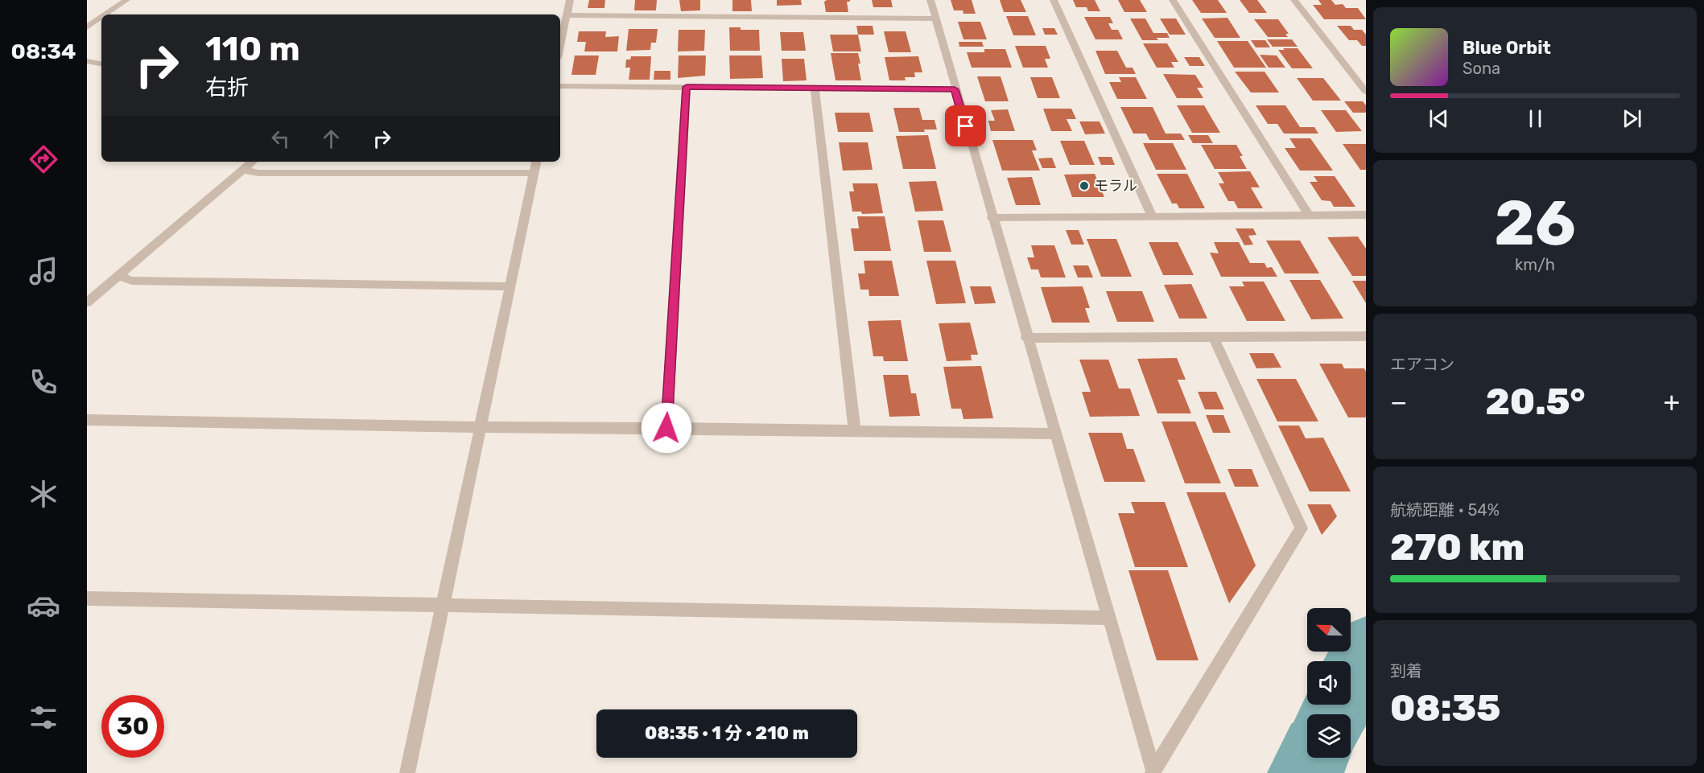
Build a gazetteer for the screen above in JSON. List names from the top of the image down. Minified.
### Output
{"places":["モラル"],"north":"left","page":{"tabs":"08:34","turn":["110 m","右折"],"song":["Blue Orbit","Sona"],"tile":[["26","km/h"],"エアコン",["航続距離 · 54%","270 km"],["到着","08:35"]],"heat":["−","20.5°","+"],"limit":"30","trip":"08:35 · 1 分 · 210 m"}}
